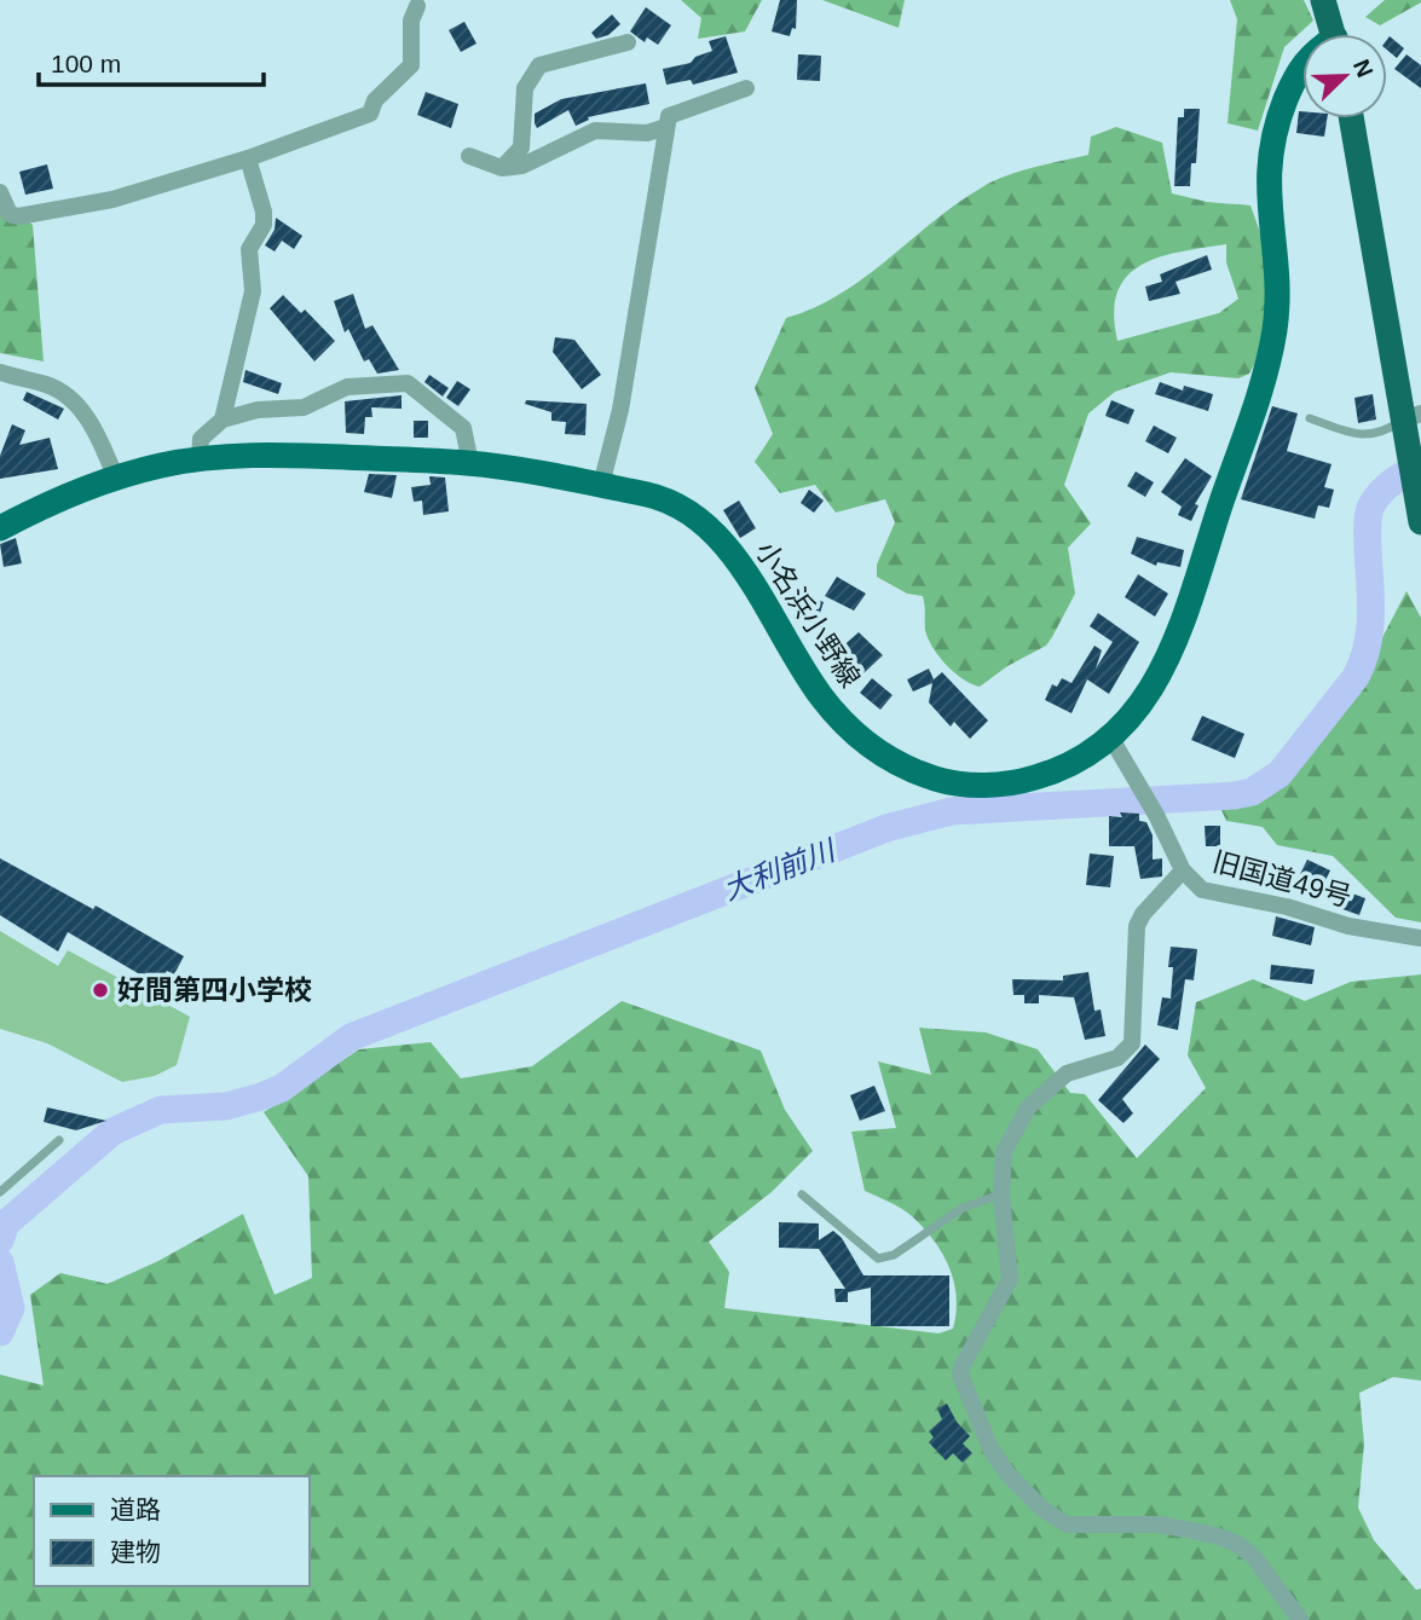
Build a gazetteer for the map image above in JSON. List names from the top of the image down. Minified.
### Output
{"streets":{"main road":["小名浜小野線"],"street":["旧国道49号"]},"crossings":[["小名浜小野線","旧国道49号"]],"water":["大利前川"],"places":["好間第四小学校"],"legend":["道路","建物"],"scale_bar":"100 m","north":"top right"}
